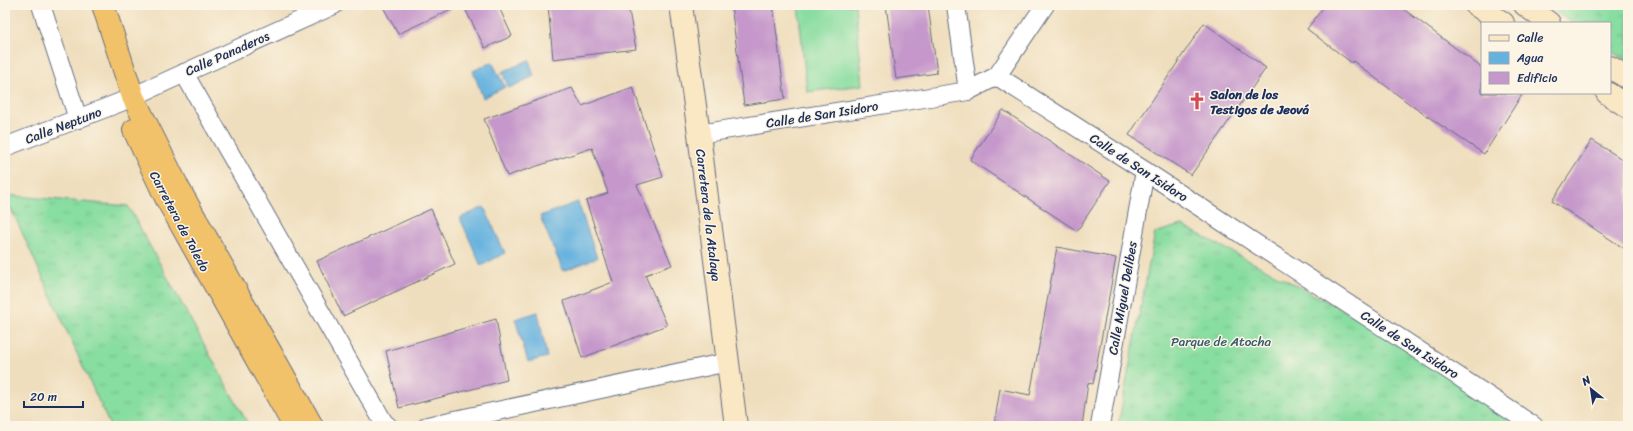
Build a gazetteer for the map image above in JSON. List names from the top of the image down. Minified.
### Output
{"streets":{"highway":["Carretera de Toledo"],"street":["Calle Panaderos","Calle de San Isidoro","Calle Neptuno","Carretera de la Atalaya","Calle Miguel Delibes"]},"crossings":[["Calle Panaderos","Calle Neptuno"],["Calle Panaderos","Carretera de Toledo"],["Calle de San Isidoro","Carretera de la Atalaya"],["Calle de San Isidoro","Calle Miguel Delibes"],["Calle Neptuno","Carretera de Toledo"]],"parks":["Parque de Atocha"],"places":{"church":["Salon de los Testigos de Jeová"]},"legend":["Calle","Agua","Edificio"],"scale_bar":"20 m","north":"top left"}
